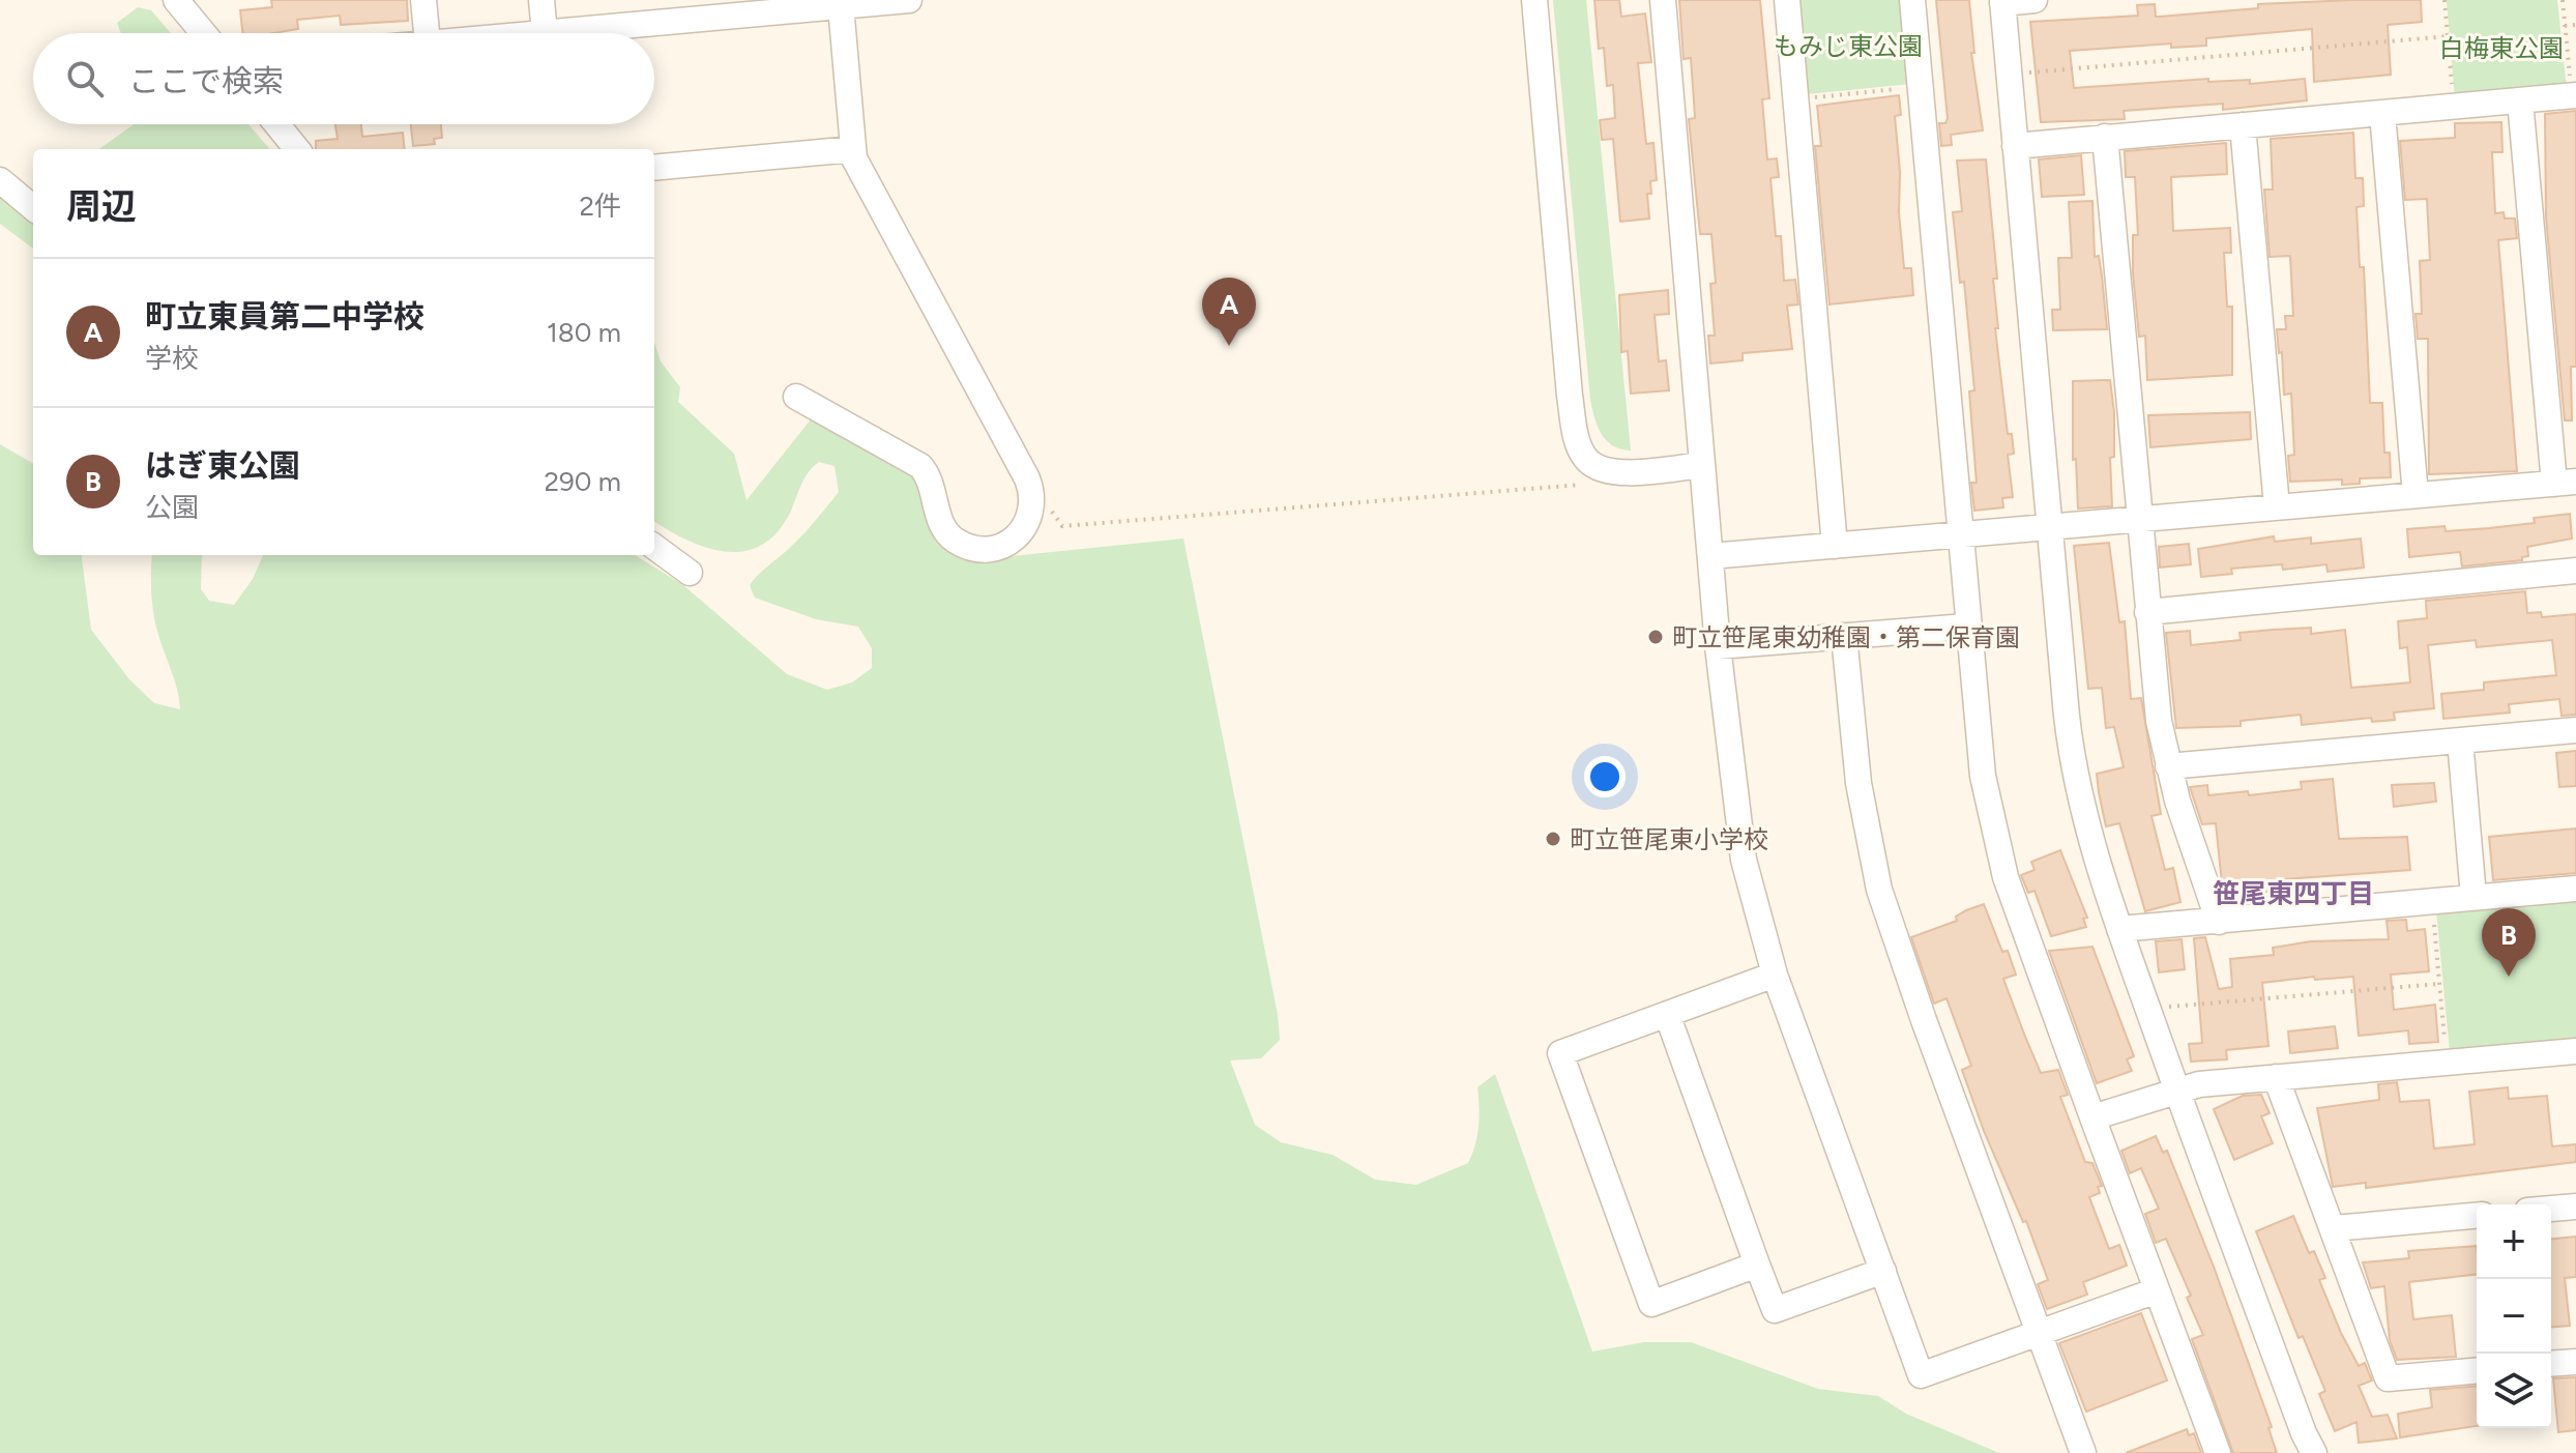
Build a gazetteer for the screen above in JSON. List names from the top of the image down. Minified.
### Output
{"districts":["笹尾東四丁目"],"parks":["もみじ東公園","白梅東公園"],"places":["町立笹尾東幼稚園・第二保育園","町立笹尾東小学校"],"page":{"search":"ここで検索","heading":["周辺","2件"],"list":[{"mark":"A","name":"町立東員第二中学校","note":"学校","value":"180 m"},{"mark":"B","name":"はぎ東公園","note":"公園","value":"290 m"}],"pins":["A","B"],"map_buttons":["+","−"]}}
